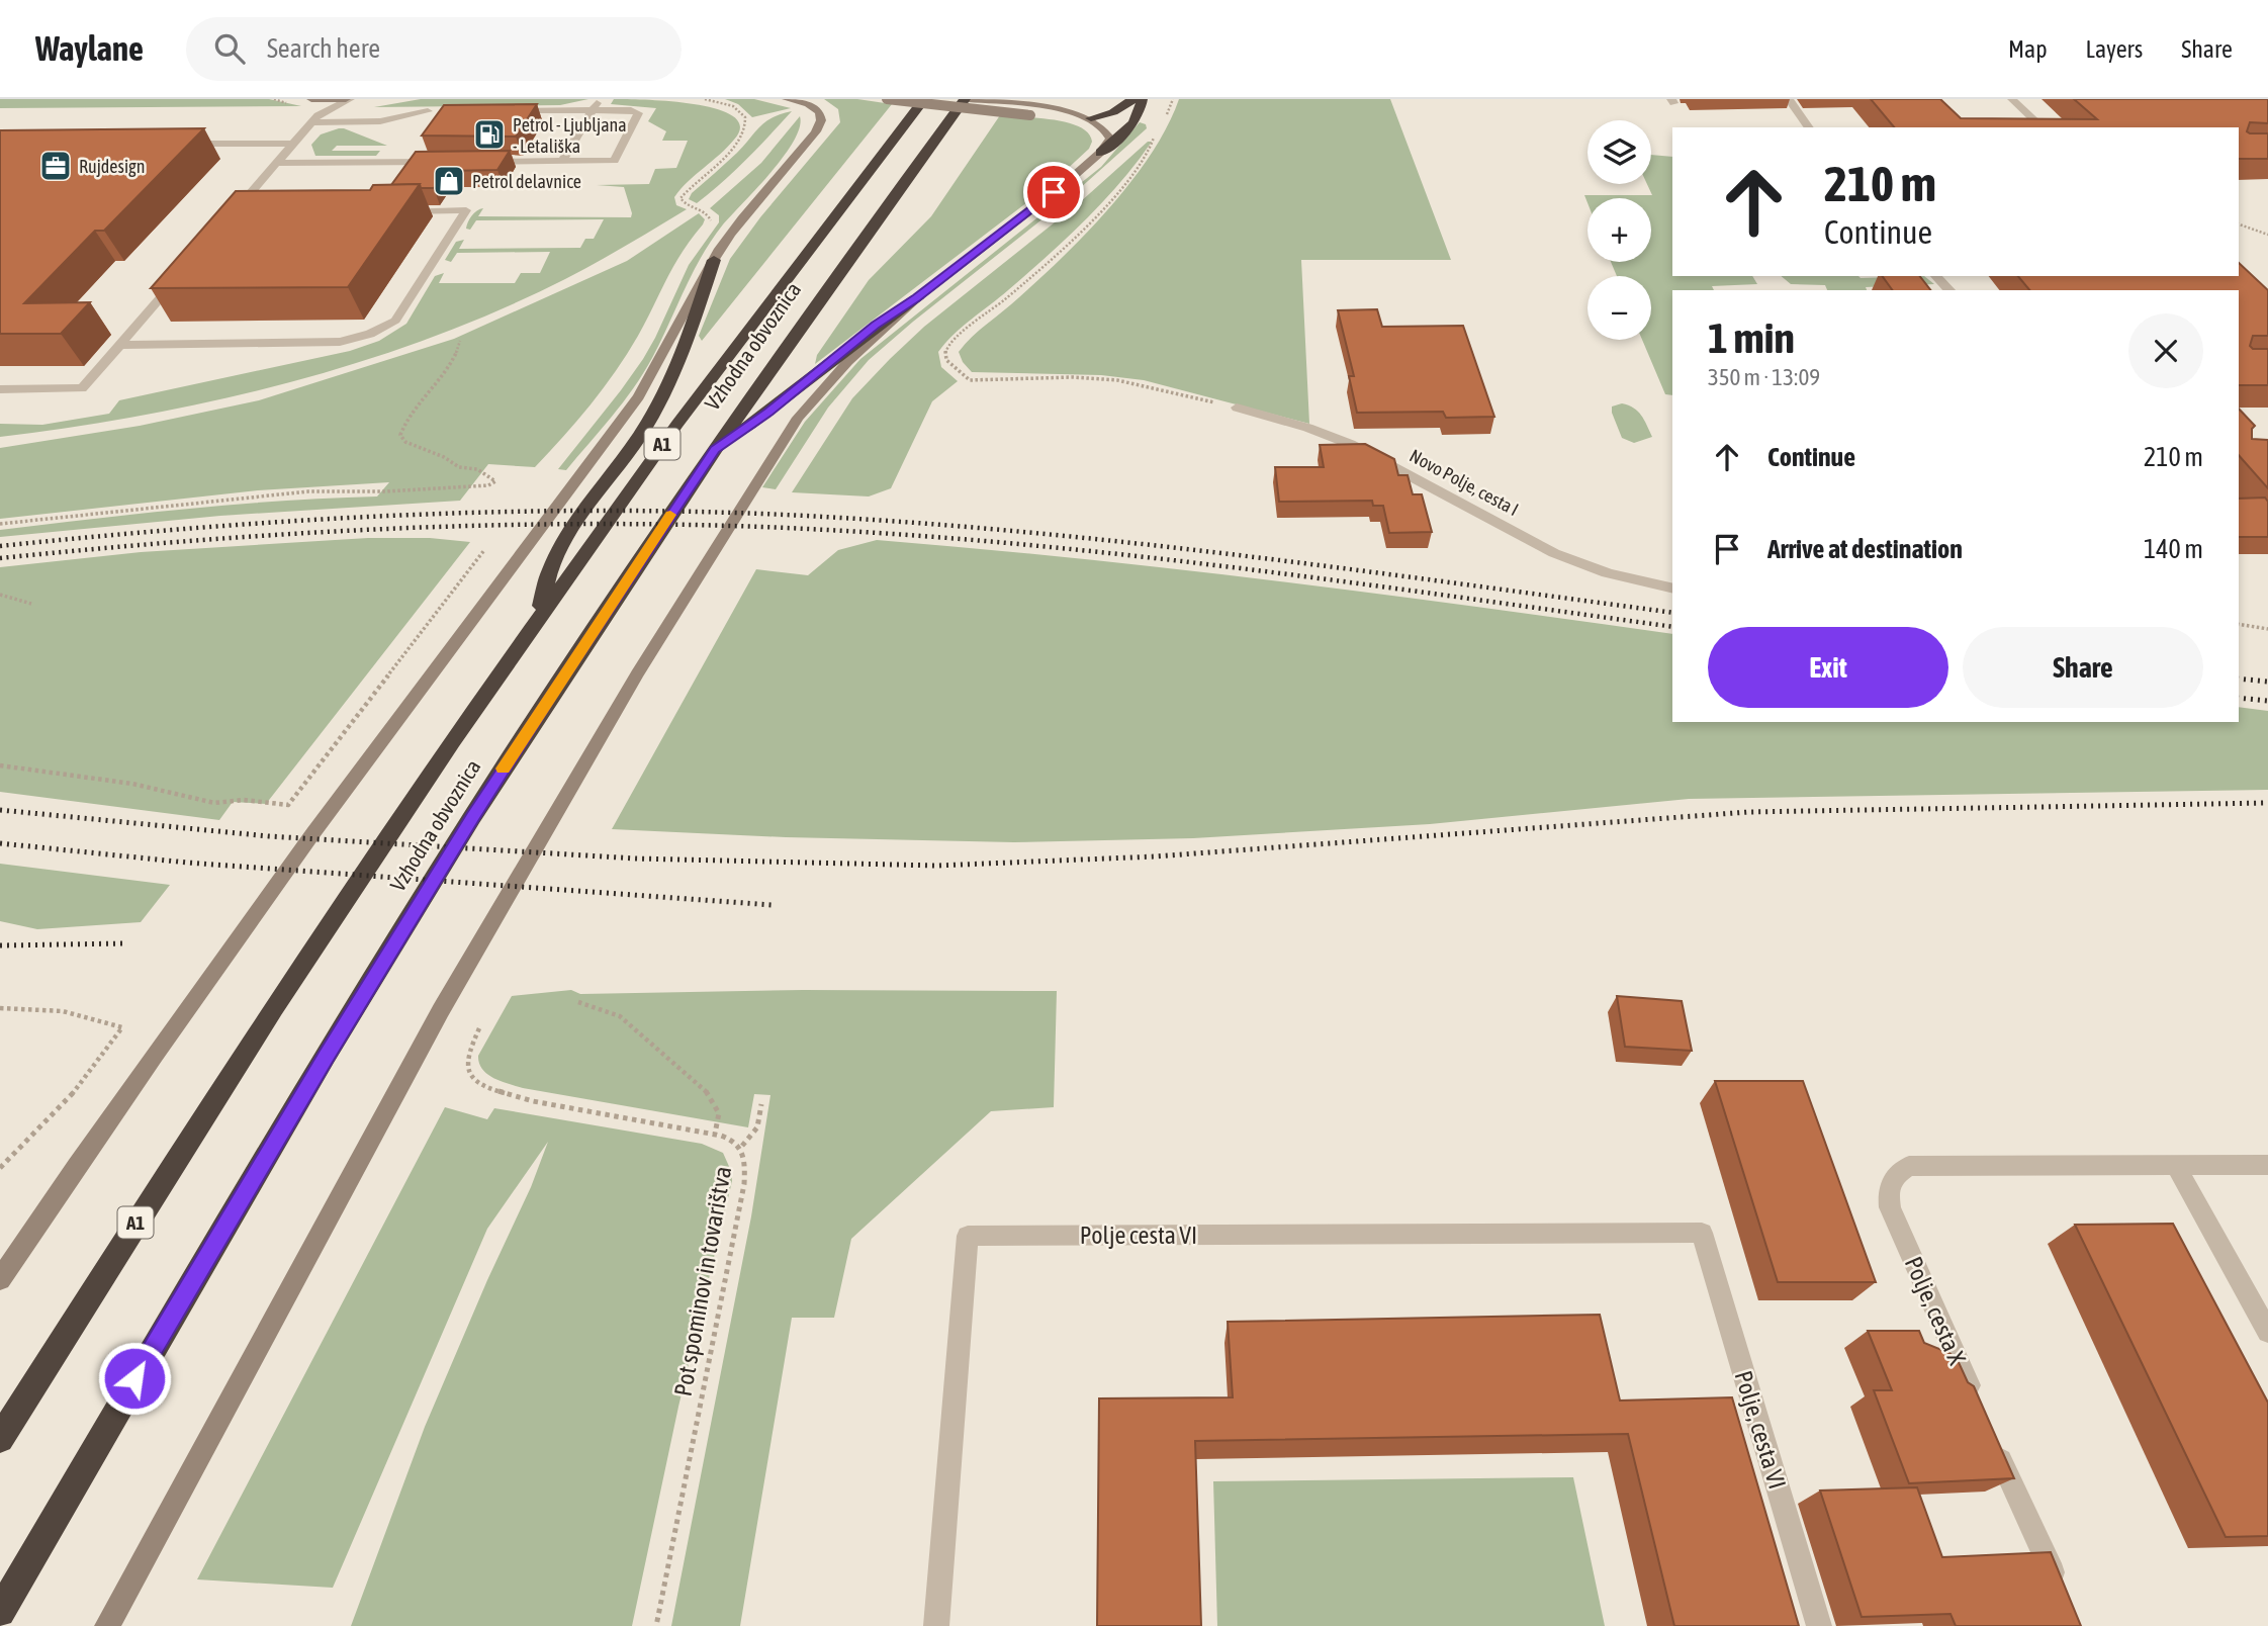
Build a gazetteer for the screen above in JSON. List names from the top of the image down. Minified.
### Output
{"streets":{"highway":["Vzhodna obvoznica","A1"],"street":["Novo Polje, cesta I","Polje cesta VI","Polje, cesta X","Polje, cesta VI"],"path":["Pot spominov in tovarištva"]},"crossings":[["Polje cesta VI","Polje, cesta VI"]],"places":{"fuel station":["Petrol - Ljubljana - Letališka"],"office":["Rujdesign"],"shop":["Petrol delavnice"]},"page":{"header":"Waylane","search":"Search here","nav":["Map","Layers","Share"],"map_buttons":["+","−"],"turn":["210 m","Continue"],"heading":["1 min","350 m · 13:09"],"list":[{"name":"Continue","value":"210 m"},{"name":"Arrive at destination","value":"140 m"}],"buttons":["Exit","Share"]}}
